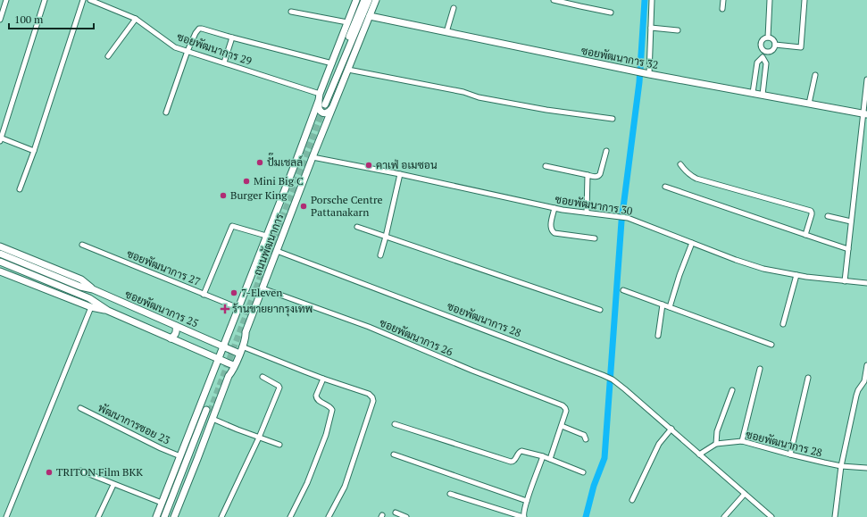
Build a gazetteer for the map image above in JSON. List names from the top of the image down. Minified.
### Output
{"streets":{"main road":["ซอยพัฒนาการ 32","ถนนพัฒนาการ","ซอยพัฒนาการ 25"],"street":["ซอยพัฒนาการ 29","ซอยพัฒนาการ 30","ซอยพัฒนาการ 27","ซอยพัฒนาการ 28","ซอยพัฒนาการ 26","พัฒนาการซอย 23"]},"crossings":[["ซอยพัฒนาการ 29","ถนนพัฒนาการ"],["ซอยพัฒนาการ 32","ถนนพัฒนาการ"],["ซอยพัฒนาการ 30","ถนนพัฒนาการ"],["ถนนพัฒนาการ","ซอยพัฒนาการ 27"],["ถนนพัฒนาการ","ซอยพัฒนาการ 25"],["ถนนพัฒนาการ","ซอยพัฒนาการ 28"],["ถนนพัฒนาการ","ซอยพัฒนาการ 26"],["ถนนพัฒนาการ","พัฒนาการซอย 23"]],"places":{"other":["ปั๊มเชลล์","คาเฟ่ อเมซอน","Mini Big C","Burger King","Porsche Centre Pattanakarn","7-Eleven","TRITON Film BKK"],"health":["ร้านขายยากรุงเทพ"]},"scale_bar":"100 m"}
